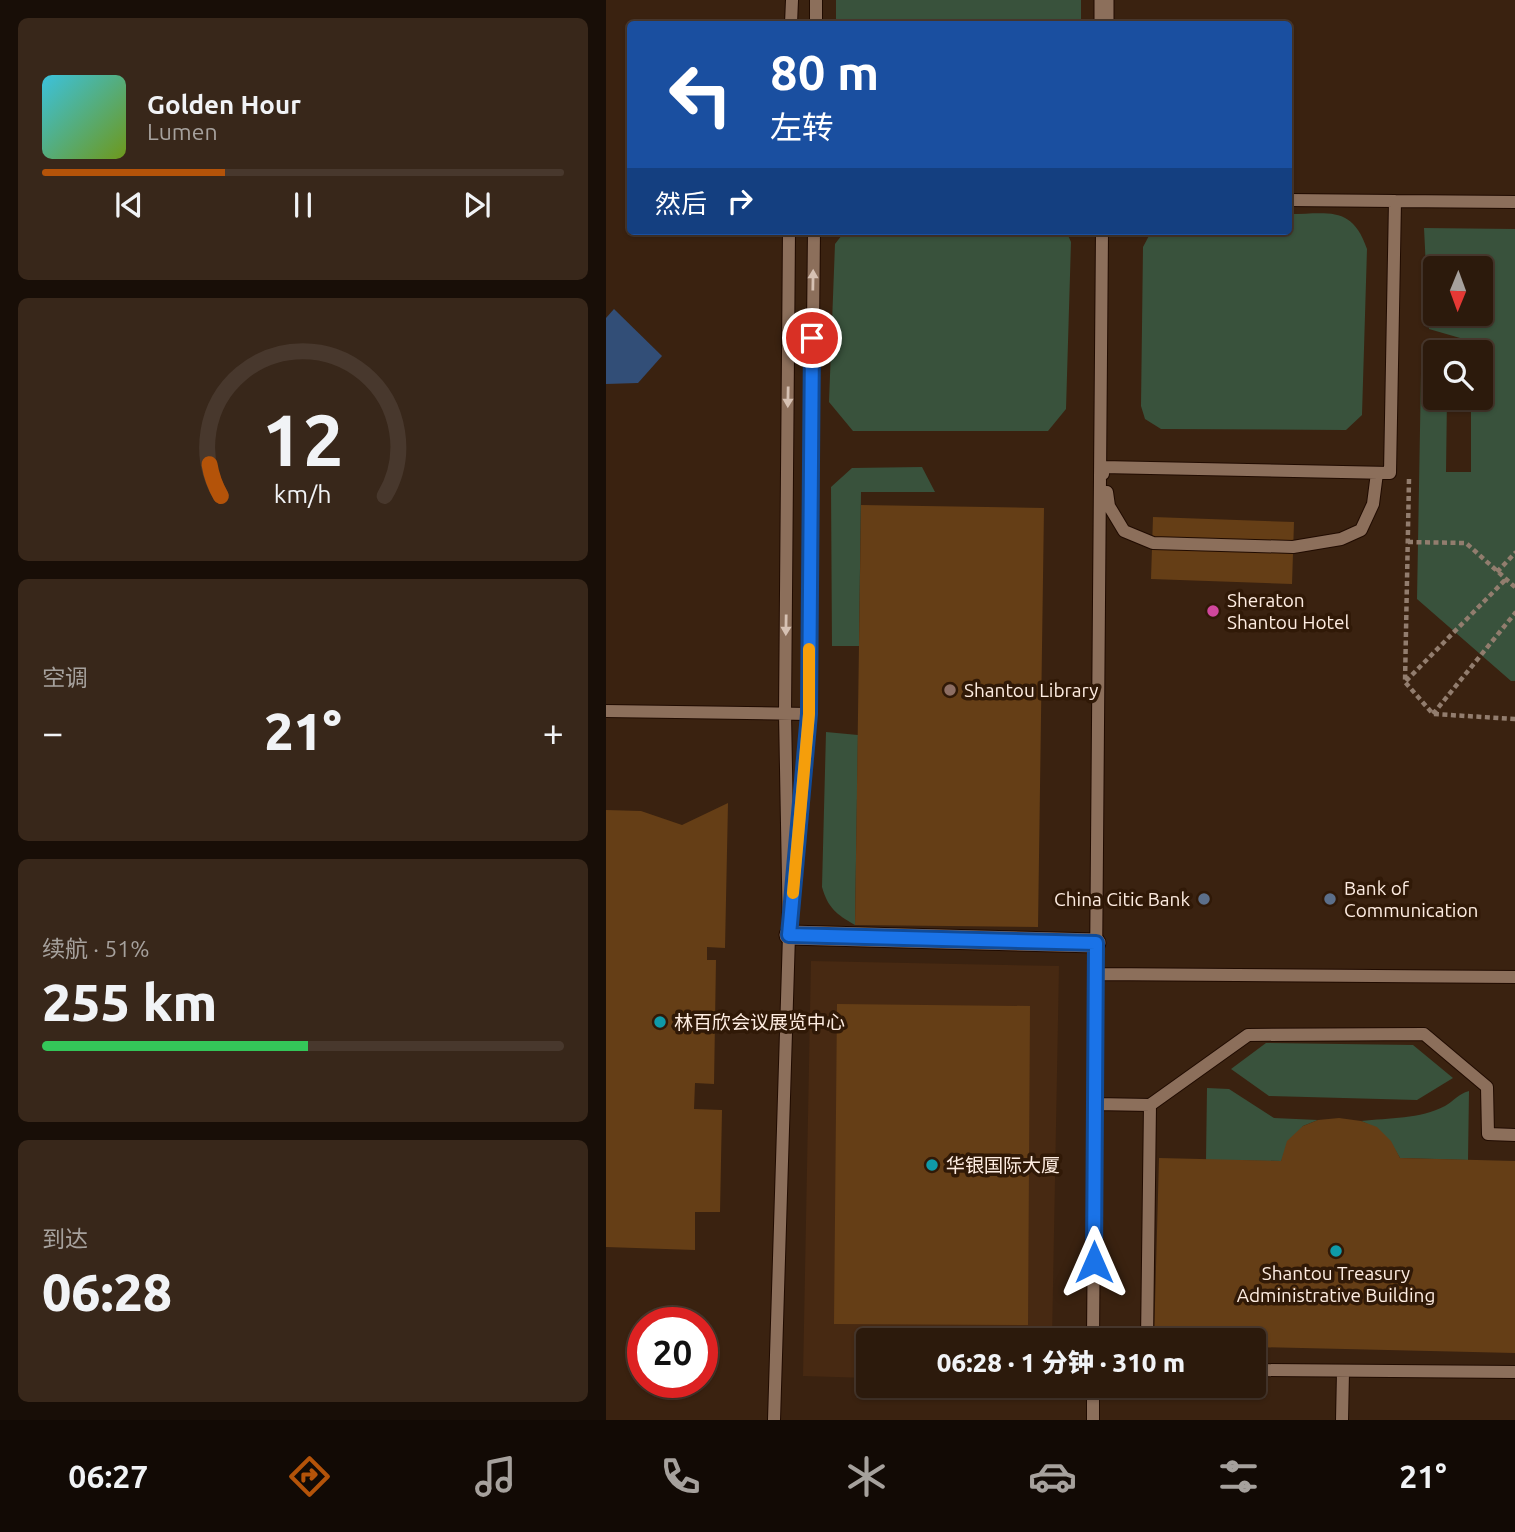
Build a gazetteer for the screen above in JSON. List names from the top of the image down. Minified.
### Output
{"places":["Sheraton Shantou Hotel","Shantou Library","China Citic Bank","Bank of Communication","林百欣会议展览中心","华银国际大厦","Shantou Treasury Administrative Building"],"north":"bottom","page":{"turn":["80 m","左转"],"song":["Golden Hour","Lumen"],"then":"然后","tile":["空调",["续航 · 51%","255 km"],["到达","06:28"]],"heat":["−","21°","+"],"limit":"20","trip":"06:28 · 1 分钟 · 310 m","tabs":["06:27","21°"],"gauge":["12","km/h"]}}
